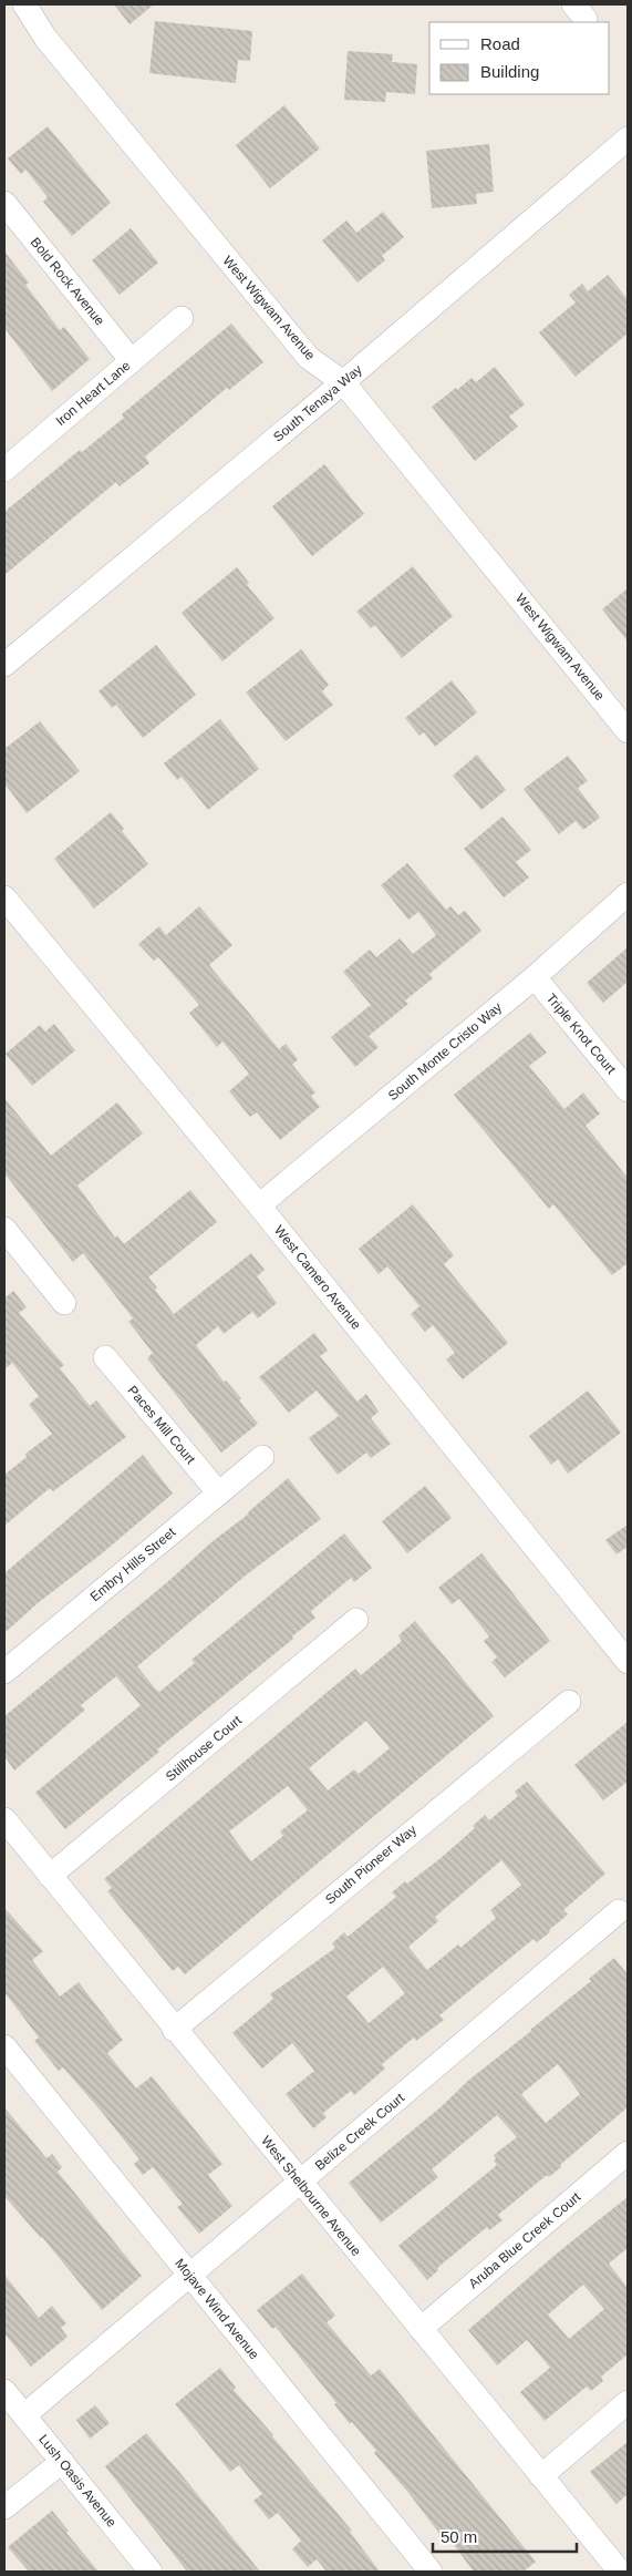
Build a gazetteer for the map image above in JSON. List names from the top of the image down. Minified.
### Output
{"streets":{"street":["Bold Rock Avenue","West Wigwam Avenue","Iron Heart Lane","South Tenaya Way","Triple Knot Court","South Monte Cristo Way","West Camero Avenue","Paces Mill Court","Embry Hills Street","Stillhouse Court","South Pioneer Way","Belize Creek Court","West Shelbourne Avenue","Aruba Blue Creek Court","Mojave Wind Avenue","Lush Oasis Avenue"]},"crossings":[["Bold Rock Avenue","Iron Heart Lane"],["West Wigwam Avenue","South Tenaya Way"],["Triple Knot Court","South Monte Cristo Way"],["South Monte Cristo Way","West Camero Avenue"],["Paces Mill Court","Embry Hills Street"],["Stillhouse Court","West Shelbourne Avenue"],["South Pioneer Way","West Shelbourne Avenue"],["Belize Creek Court","West Shelbourne Avenue"],["Belize Creek Court","Mojave Wind Avenue"],["Belize Creek Court","Lush Oasis Avenue"],["West Shelbourne Avenue","Aruba Blue Creek Court"]],"legend":["Road","Building"],"scale_bar":"50 m"}
